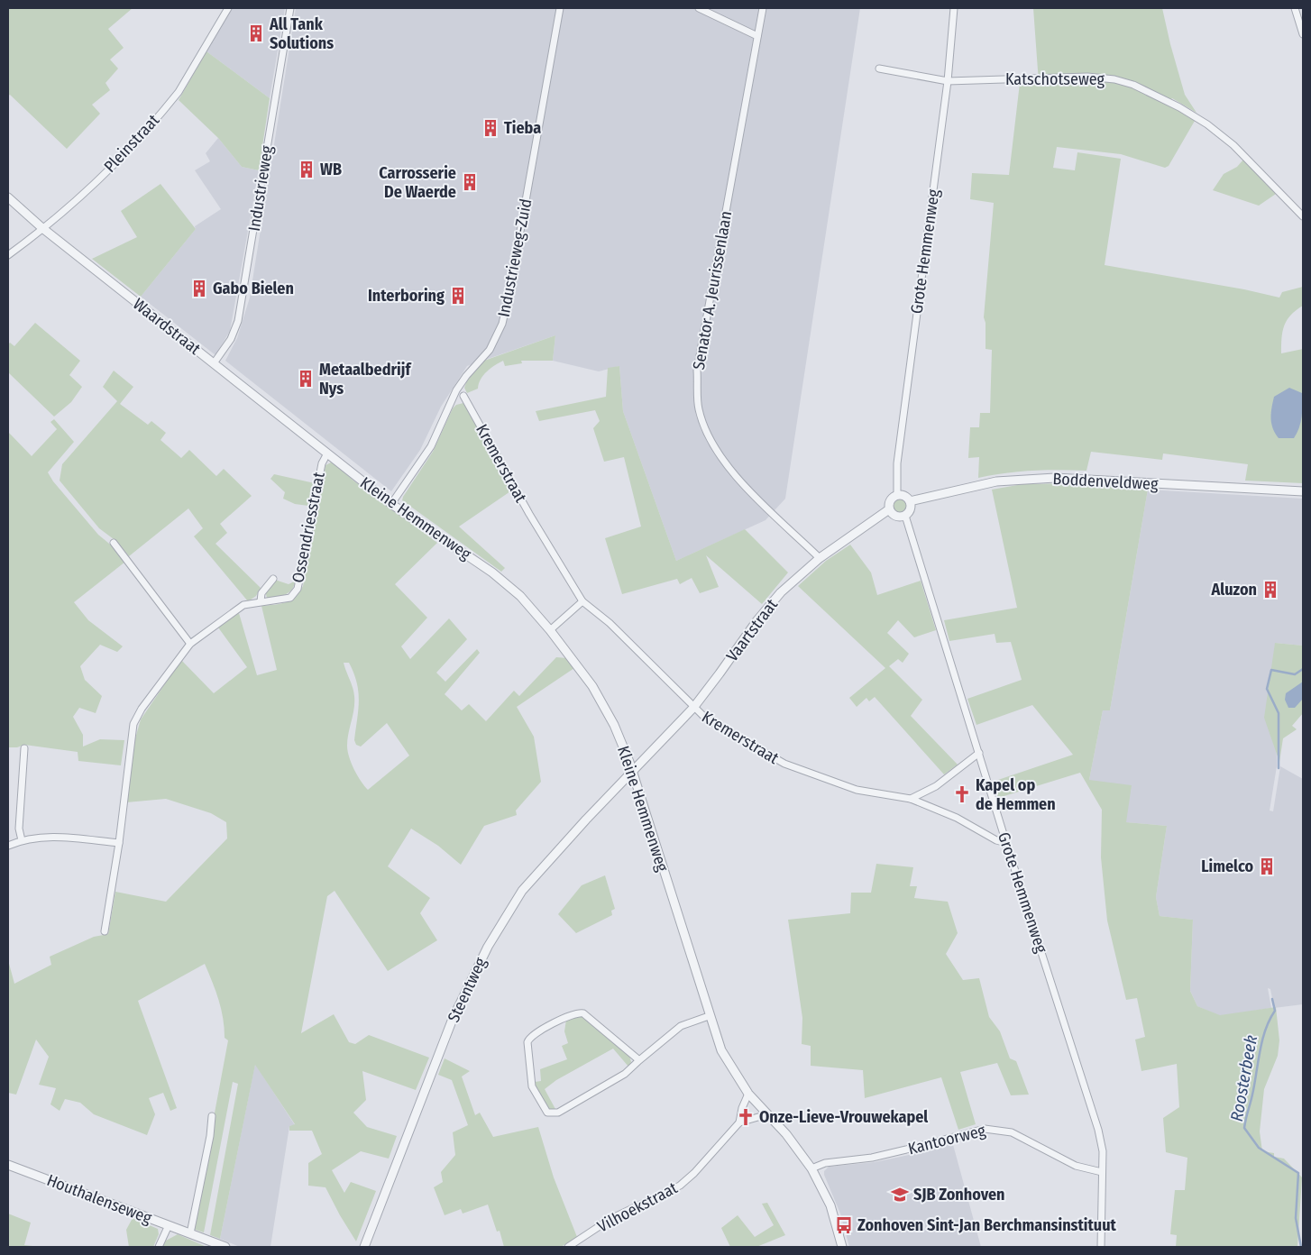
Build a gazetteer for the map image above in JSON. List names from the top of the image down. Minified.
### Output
{"streets":{"street":["Katschotseweg","Pleinstraat","Industrieweg","Grote Hemmenweg","Industrieweg-Zuid","Senator A. Jeurissenlaan","Waardstraat","Kremerstraat","Boddenveldweg","Kleine Hemmenweg","Ossendriesstraat","Vaartstraat","Steentweg","Kantoorweg","Houthalenseweg","Vilhoekstraat"]},"crossings":[["Katschotseweg","Grote Hemmenweg"],["Pleinstraat","Waardstraat"],["Industrieweg","Waardstraat"],["Grote Hemmenweg","Kremerstraat"],["Grote Hemmenweg","Boddenveldweg"],["Grote Hemmenweg","Vaartstraat"],["Grote Hemmenweg","Kantoorweg"],["Industrieweg-Zuid","Kleine Hemmenweg"],["Senator A. Jeurissenlaan","Vaartstraat"],["Waardstraat","Kleine Hemmenweg"],["Waardstraat","Ossendriesstraat"],["Kremerstraat","Vaartstraat"],["Boddenveldweg","Vaartstraat"],["Kleine Hemmenweg","Ossendriesstraat"],["Kleine Hemmenweg","Vaartstraat"],["Kleine Hemmenweg","Steentweg"],["Kleine Hemmenweg","Kantoorweg"],["Kleine Hemmenweg","Vilhoekstraat"],["Vaartstraat","Steentweg"]],"water":["Roosterbeek"],"places":{"building":["All Tank Solutions","Tieba","WB","Carrosserie De Waerde","Gabo Bielen","Interboring","Metaalbedrijf Nys","Aluzon","Limelco"],"church":["Kapel op de Hemmen","Onze-Lieve-Vrouwekapel"],"school or university":["SJB Zonhoven"],"bus stop":["Zonhoven Sint-Jan Berchmansinstituut"]}}
